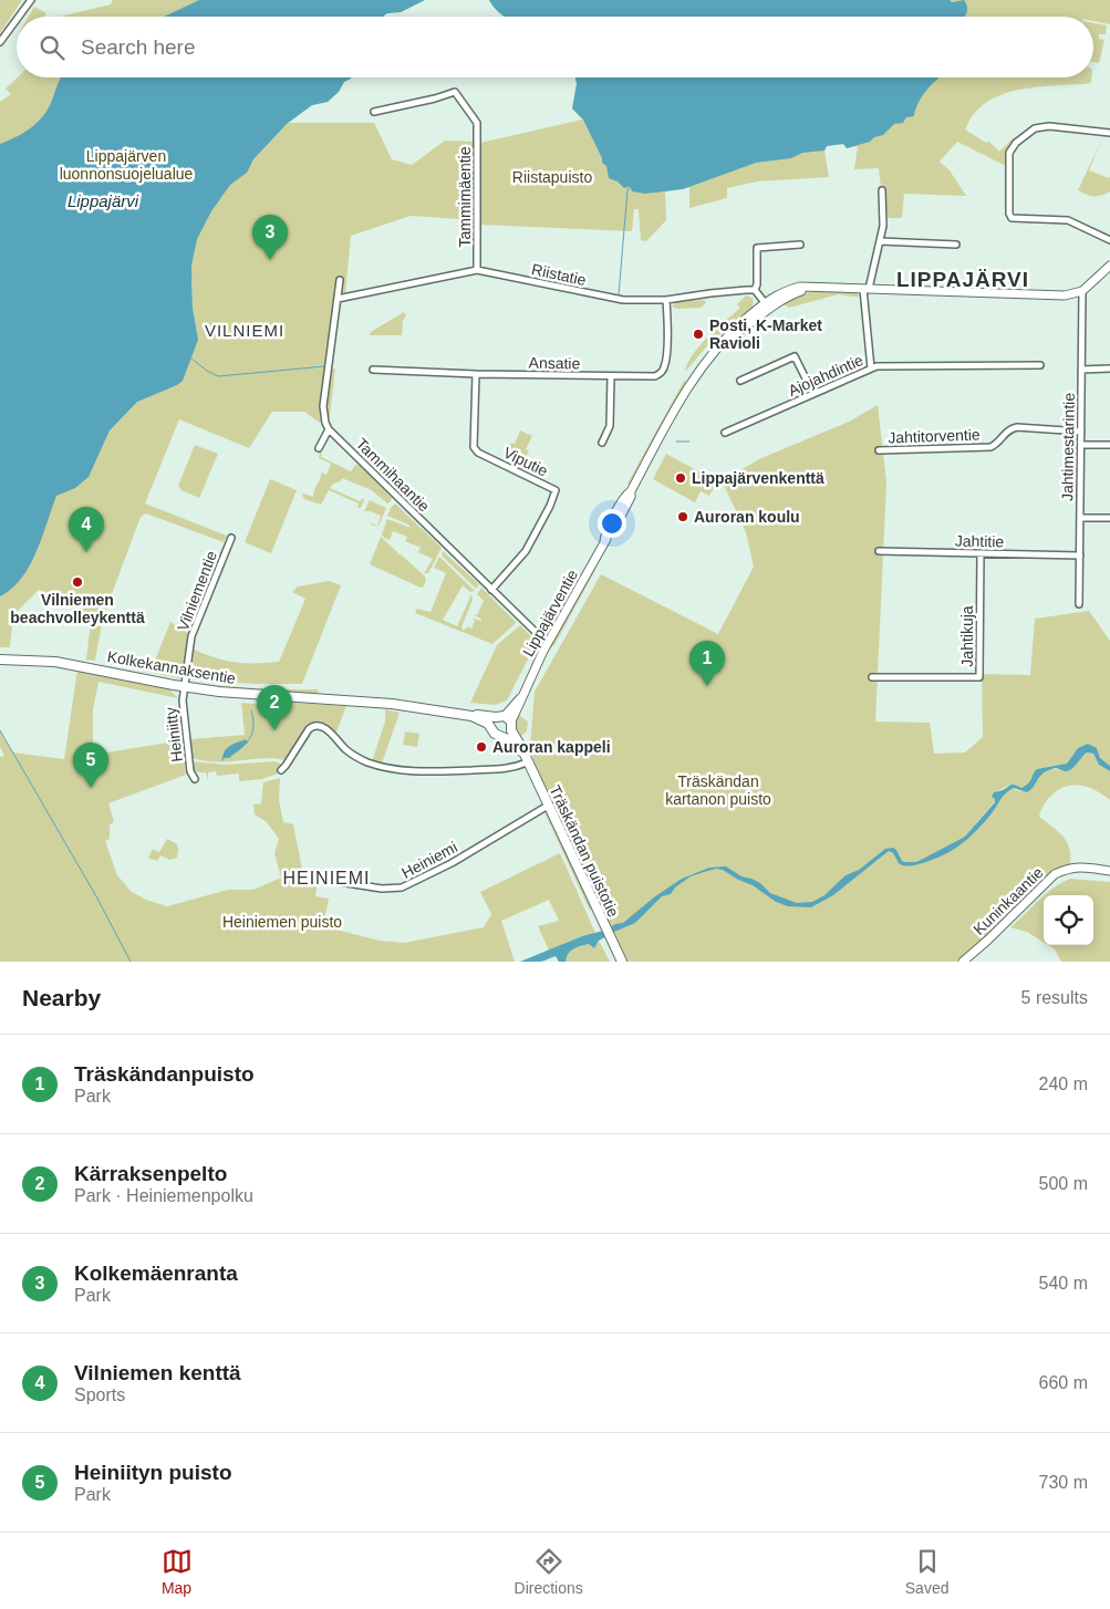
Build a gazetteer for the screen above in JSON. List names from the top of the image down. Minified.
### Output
{"streets":{"main road":["Lippajärventie","Kolkekannaksentie","Träskändan puistotie","Kuninkaantie"],"street":["Tammimäentie","Riistatie","Ansatie","Ajojahdintie","Jahtitorventie","Jahtimestarintie","Viputie","Tammihaantie","Jahtitie","Vilniementie","Jahtikuja","Heiniitty","Heiniemi"]},"crossings":[["Tammimäentie","Riistatie"],["Riistatie","Ansatie"],["Ansatie","Viputie"],["Jahtitorventie","Jahtimestarintie"],["Jahtimestarintie","Jahtitie"],["Jahtimestarintie","Lippajärventie"],["Viputie","Tammihaantie"],["Tammihaantie","Lippajärventie"],["Jahtitie","Jahtikuja"],["Vilniementie","Kolkekannaksentie"],["Vilniementie","Heiniitty"],["Lippajärventie","Kolkekannaksentie"],["Lippajärventie","Träskändan puistotie"],["Kolkekannaksentie","Heiniitty"],["Kolkekannaksentie","Träskändan puistotie"],["Träskändan puistotie","Heiniemi"]],"districts":["LIPPAJÄRVI","VILNIEMI","HEINIEMI"],"water":["Lippajärvi"],"parks":["Lippajärven luonnonsuojelualue","Riistapuisto","Träskändan kartanon puisto","Heiniemen puisto"],"places":["Posti, K-Market Ravioli","Lippajärvenkenttä","Auroran koulu","Vilniemen beachvolleykenttä","Auroran kappeli"],"page":{"search":"Search here","pins":["3","4","1","2","5"],"heading":["Nearby","5 results"],"list":[{"mark":"1","name":"Träskändanpuisto","note":"Park","value":"240 m"},{"mark":"2","name":"Kärraksenpelto","note":"Park · Heiniemenpolku","value":"500 m"},{"mark":"3","name":"Kolkemäenranta","note":"Park","value":"540 m"},{"mark":"4","name":"Vilniemen kenttä","note":"Sports","value":"660 m"},{"mark":"5","name":"Heiniityn puisto","note":"Park","value":"730 m"}],"nav":["Map","Directions","Saved"]}}
